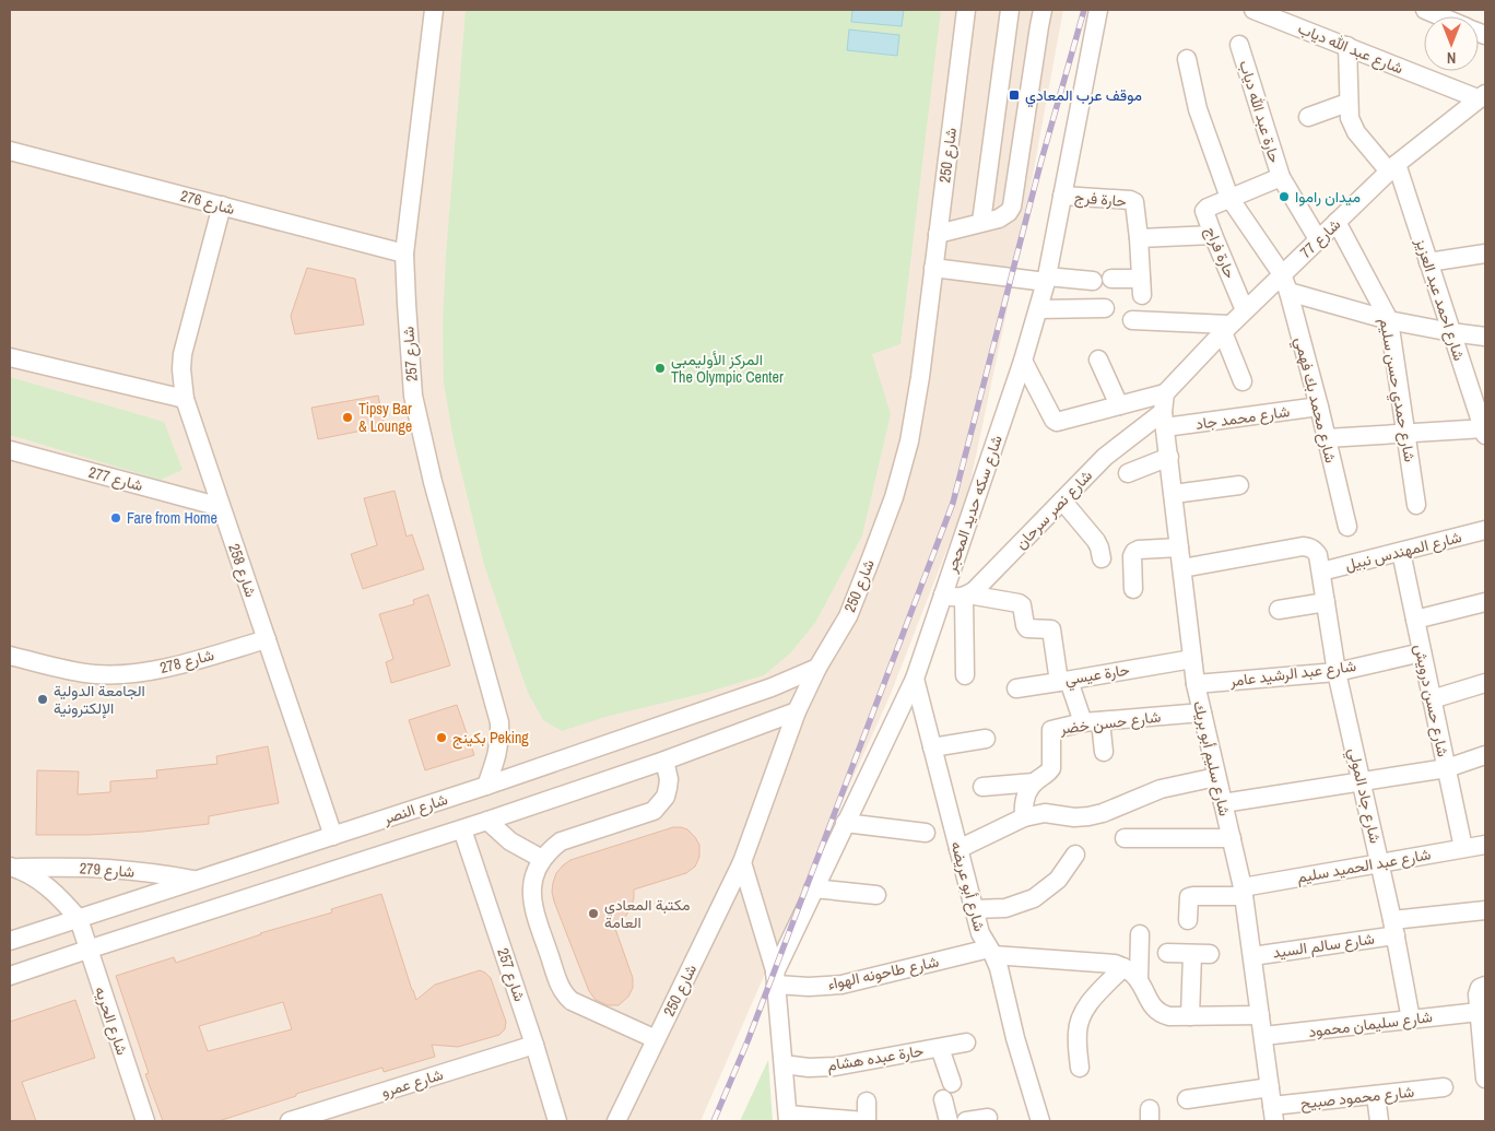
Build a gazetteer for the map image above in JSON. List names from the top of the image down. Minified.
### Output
{"streets":{"street":["شارع عبد الله دياب","حارة عبد الله دياب","شارع 250","حارة فرج","شارع 276","شارع 77","حارة فراج","شارع احمد عبد العزيز","شارع 257","شارع حمدي حسن سليم","شارع محمد بك فهمي","شارع محمد جاد","شارع 277","شارع سكه حديد المحجر","شارع نصر سرحان","شارع المهندس نبيل","شارع 258","شارع 278","شارع عبد الرشيد عامر","حارة عيسي","شارع حسن درويش","شارع حسن خضر","شارع سليم أبو بريك","شارع جاد المولي","شارع النصر","شارع عبد الحميد سليم","شارع 279","شارع أبو عريضه","شارع سالم السيد","شارع طاحونه الهواء","شارع الحريه","شارع سليمان محمود","حارة عبده هشام","شارع عمرو","شارع محمود صبيح"]},"crossings":[["شارع عبد الله دياب","شارع 77"],["حارة عبد الله دياب","شارع 77"],["حارة عبد الله دياب","حارة فراج"],["شارع 250","شارع النصر"],["حارة فرج","شارع سكه حديد المحجر"],["شارع 276","شارع 257"],["شارع 276","شارع 258"],["شارع 77","حارة فراج"],["شارع 77","شارع احمد عبد العزيز"],["شارع 77","شارع حمدي حسن سليم"],["شارع 77","شارع محمد بك فهمي"],["شارع 77","شارع سليم أبو بريك"],["حارة فراج","شارع محمد بك فهمي"],["شارع 257","شارع النصر"],["شارع 257","شارع عمرو"],["شارع محمد بك فهمي","شارع محمد جاد"],["شارع محمد جاد","شارع نصر سرحان"],["شارع محمد جاد","شارع سليم أبو بريك"],["شارع 277","شارع 258"],["شارع سكه حديد المحجر","شارع أبو عريضه"],["شارع سكه حديد المحجر","شارع طاحونه الهواء"],["شارع نصر سرحان","حارة عيسي"],["شارع نصر سرحان","شارع سليم أبو بريك"],["شارع المهندس نبيل","شارع حسن درويش"],["شارع المهندس نبيل","شارع جاد المولي"],["شارع 258","شارع 278"],["شارع 258","شارع النصر"],["شارع عبد الرشيد عامر","شارع حسن درويش"],["شارع عبد الرشيد عامر","شارع سليم أبو بريك"],["شارع عبد الرشيد عامر","شارع جاد المولي"],["حارة عيسي","شارع سليم أبو بريك"],["شارع حسن درويش","شارع عبد الحميد سليم"],["شارع حسن خضر","شارع سليم أبو بريك"],["شارع سليم أبو بريك","شارع جاد المولي"],["شارع سليم أبو بريك","شارع عبد الحميد سليم"],["شارع سليم أبو بريك","شارع سالم السيد"],["شارع سليم أبو بريك","شارع سليمان محمود"],["شارع سليم أبو بريك","شارع محمود صبيح"],["شارع جاد المولي","شارع عبد الحميد سليم"],["شارع جاد المولي","شارع سالم السيد"],["شارع جاد المولي","شارع سليمان محمود"],["شارع النصر","شارع 279"],["شارع النصر","شارع الحريه"],["شارع 279","شارع الحريه"],["شارع أبو عريضه","شارع طاحونه الهواء"]],"places":{"transit":["موقف عرب المعادي"],"other":["ميدان راموا","المركز الأوليمبى The Olympic Center","Tipsy Bar & Lounge","Fare from Home","الجامعة الدولية الإلكترونية","بكينج Peking","مكتبة المعادي العامة"]},"north":"bottom"}
